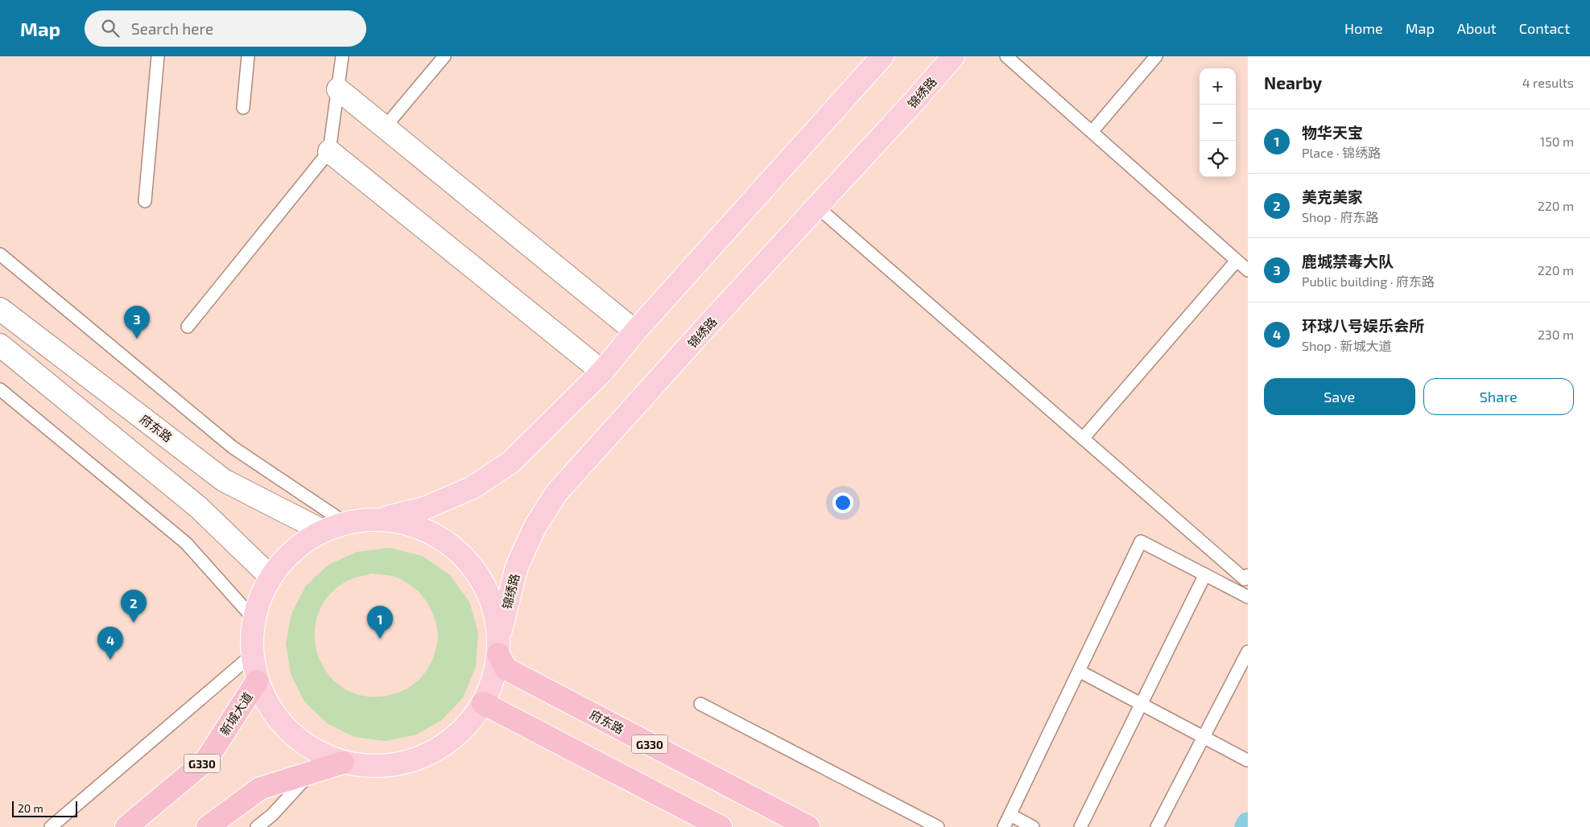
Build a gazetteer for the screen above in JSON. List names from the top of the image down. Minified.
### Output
{"streets":{"highway":["府东路","新城大道","G330"],"main road":["锦绣路"]},"crossings":[["锦绣路","府东路"]],"scale_bar":"20 m","page":{"header":"Map","search":"Search here","nav":["Home","Map","About","Contact"],"heading":["Nearby","4 results"],"map_buttons":["+","−"],"list":[{"mark":"1","name":"物华天宝","note":"Place · 锦绣路","value":"150 m"},{"mark":"2","name":"美克美家","note":"Shop · 府东路","value":"220 m"},{"mark":"3","name":"鹿城禁毒大队","note":"Public building · 府东路","value":"220 m"},{"mark":"4","name":"环球八号娱乐会所","note":"Shop · 新城大道","value":"230 m"}],"pins":["3","2","1","4"],"buttons":["Save","Share"],"scale":"20 m"}}
